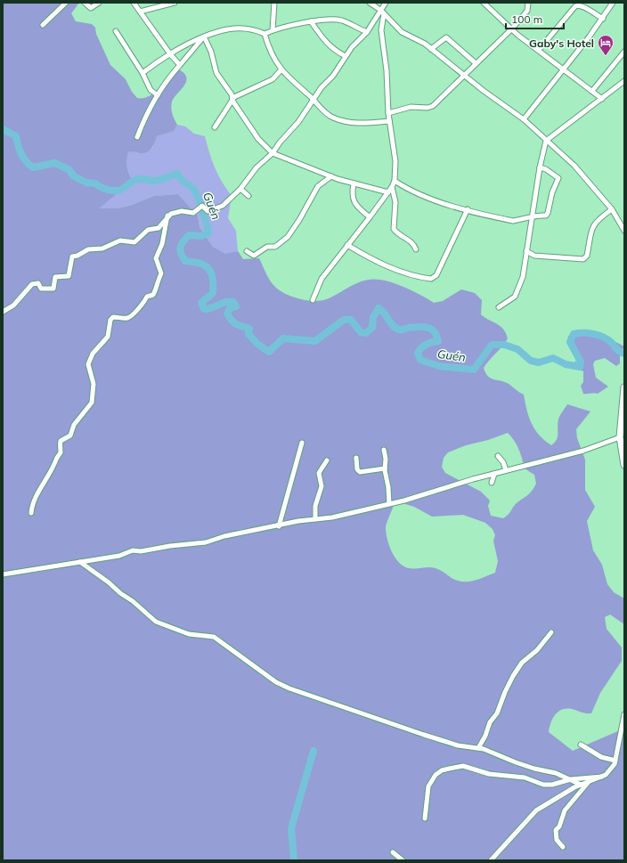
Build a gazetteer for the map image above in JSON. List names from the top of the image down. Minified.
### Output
{"water":["Guén"],"places":{"hotel":["Gaby's Hotel"]},"scale_bar":"100 m"}
